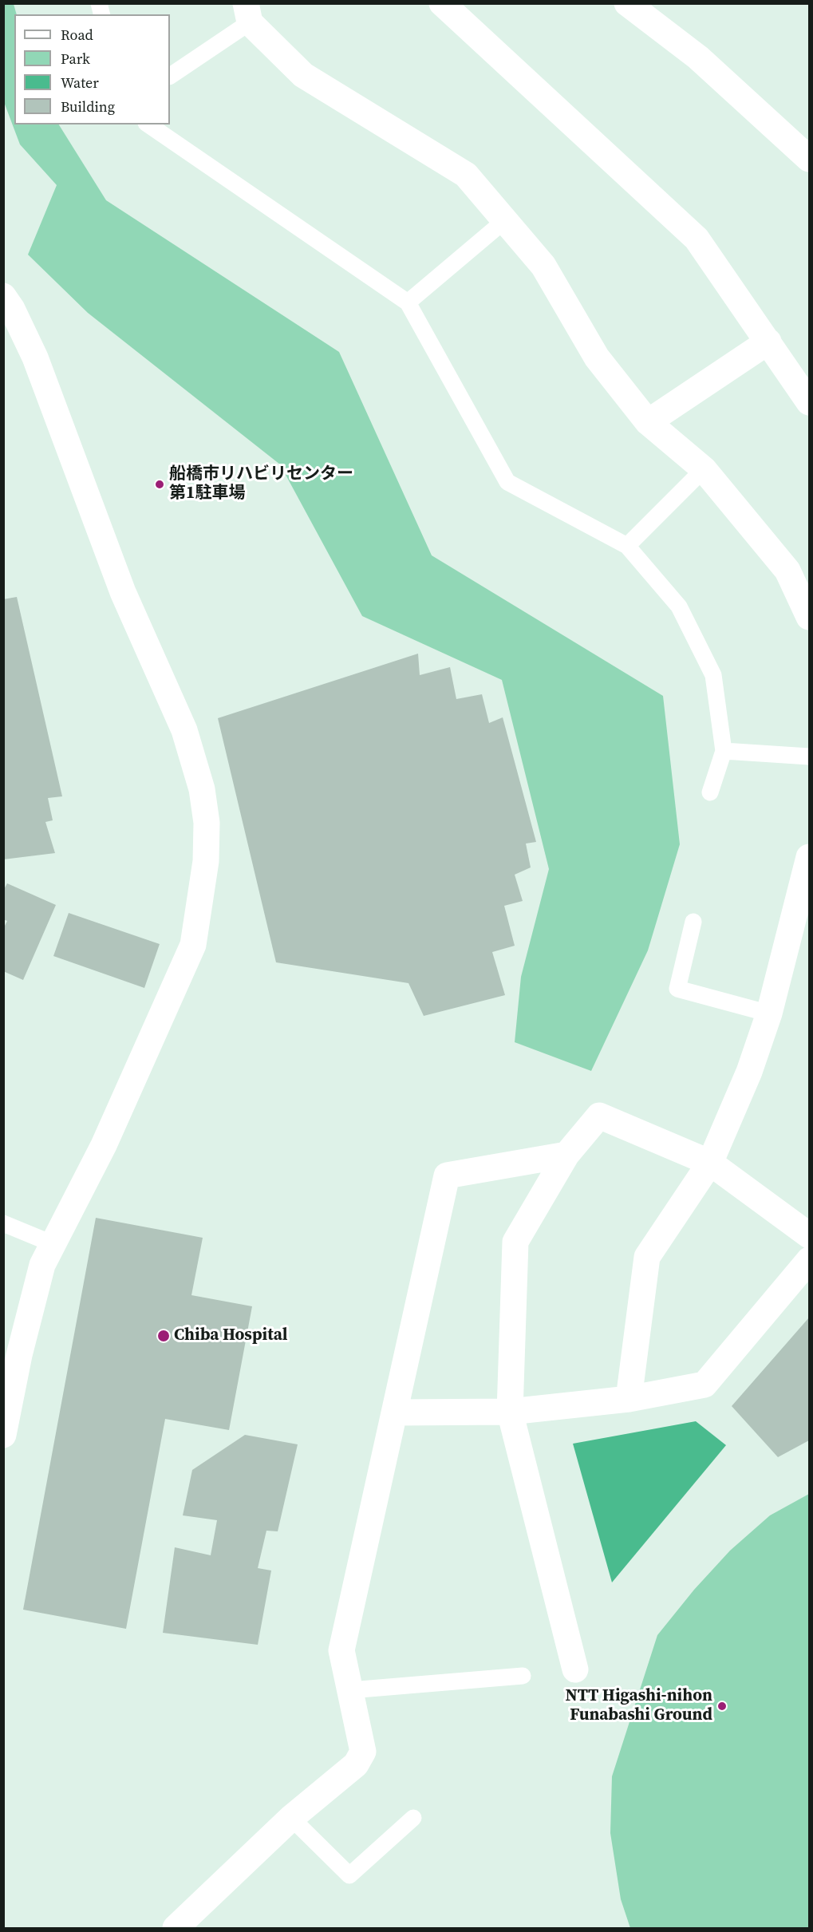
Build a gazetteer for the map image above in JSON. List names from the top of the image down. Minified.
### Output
{"places":["船橋市リハビリセンター 第1駐車場","Chiba Hospital","NTT Higashi-nihon Funabashi Ground"],"legend":["Road","Park","Water","Building"]}
